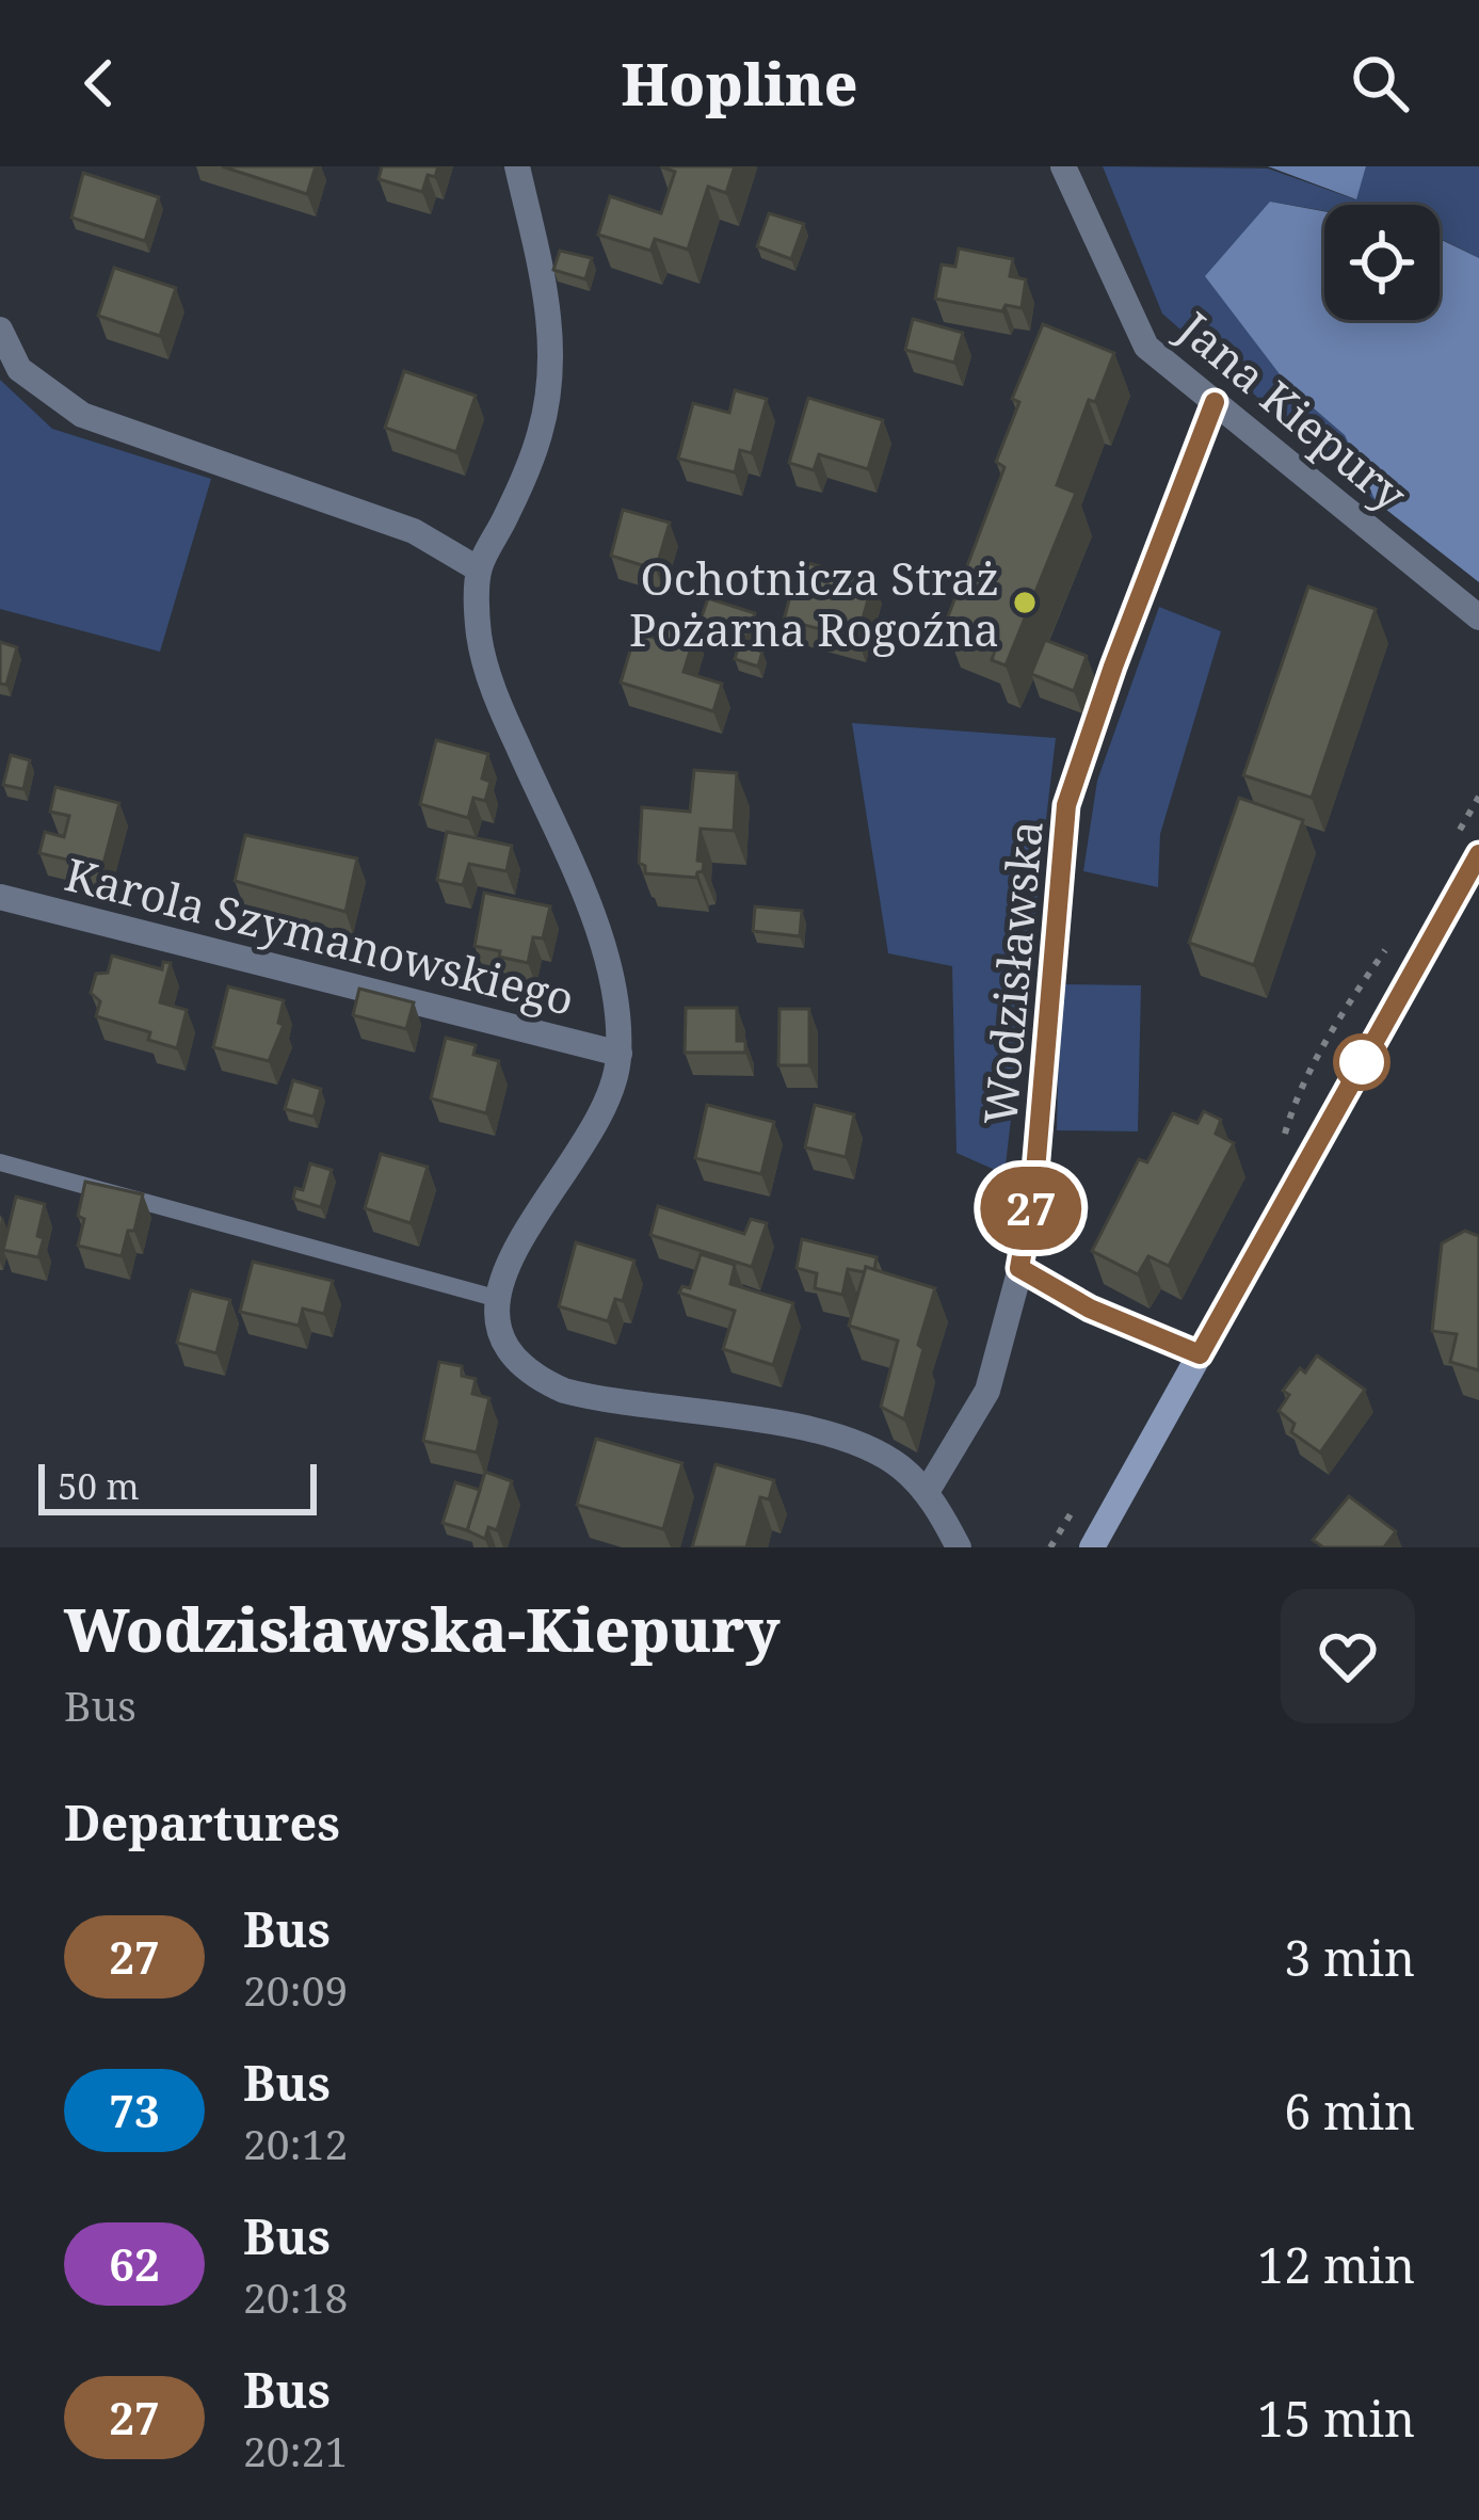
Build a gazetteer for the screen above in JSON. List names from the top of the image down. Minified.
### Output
{"streets":{"street":["Jana Kiepury","Karola Szymanowskiego","Wodzisławska"]},"crossings":[["Jana Kiepury","Wodzisławska"]],"places":["Ochotnicza Straż Pożarna Rogoźna"],"lines":["bus line 27"],"scale_bar":"50 m","page":{"header":"Hopline","on_map":"27","scale":"50 m","heading":[["Wodzisławska-Kiepury","Bus"],"Departures"],"list":[{"mark":"27","name":"Bus","note":"20:09","value":"3 min"},{"mark":"73","name":"Bus","note":"20:12","value":"6 min"},{"mark":"62","name":"Bus","note":"20:18","value":"12 min"},{"mark":"27","name":"Bus","note":"20:21","value":"15 min"}]}}
